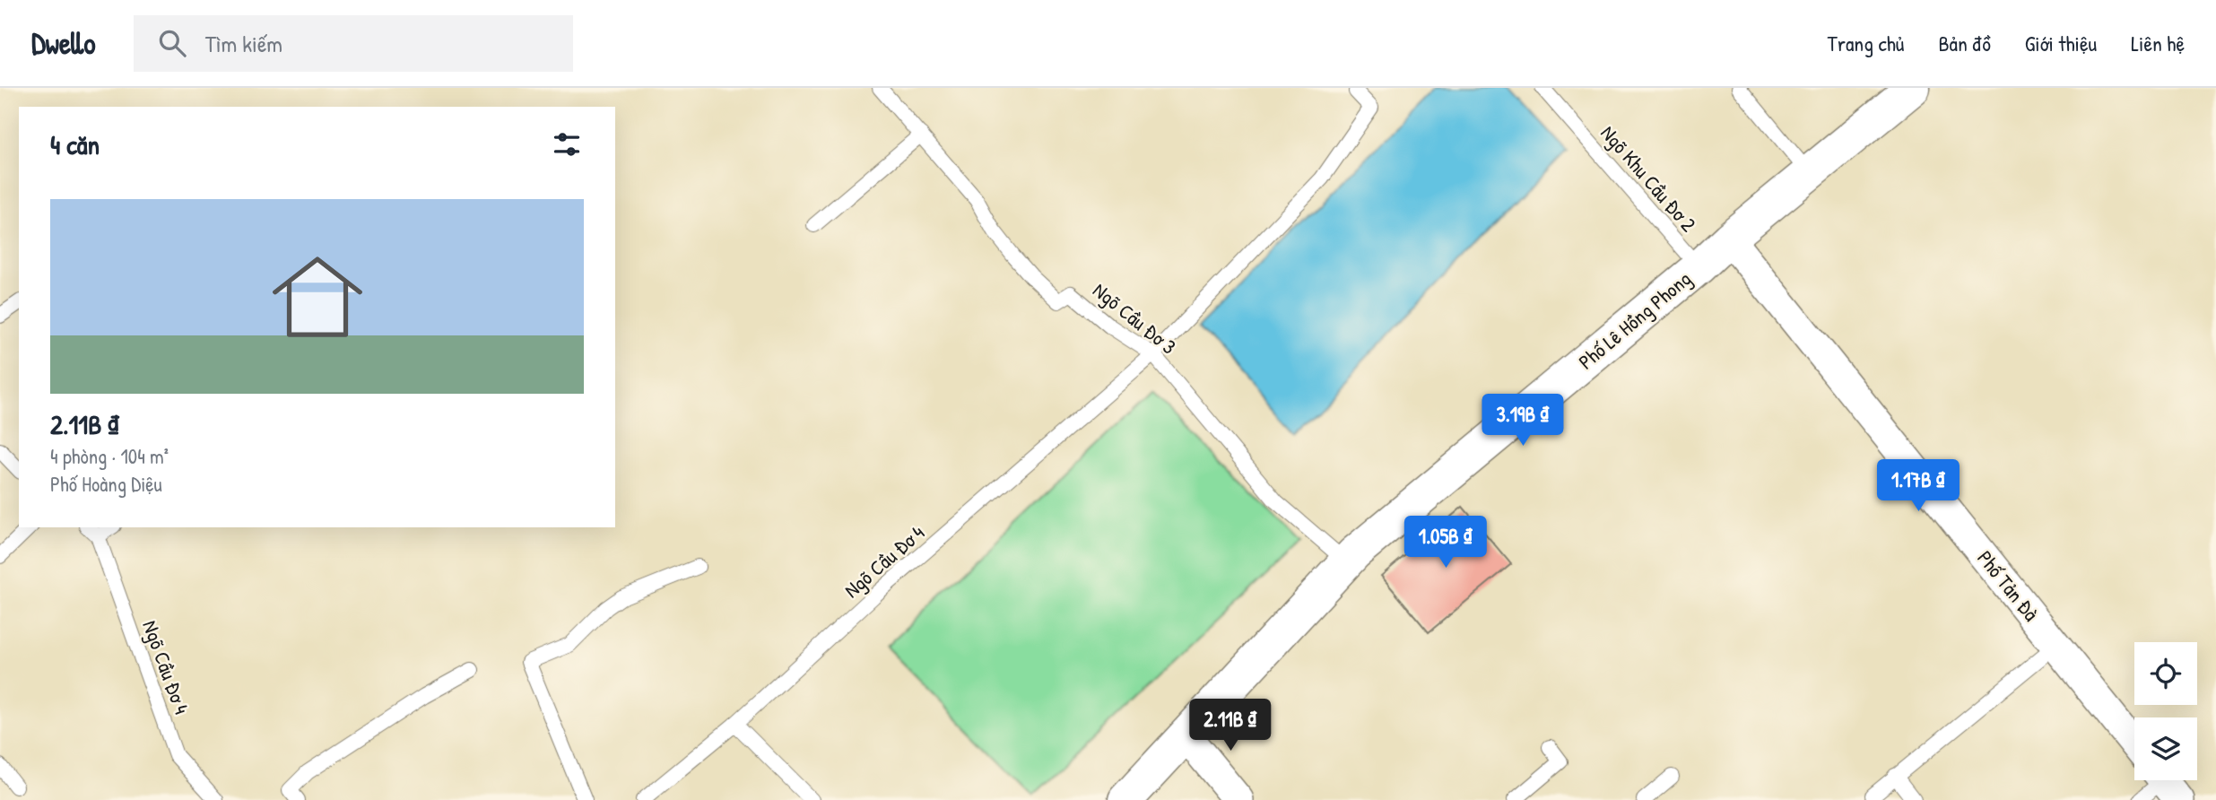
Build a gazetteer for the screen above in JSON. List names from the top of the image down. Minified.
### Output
{"streets":{"street":["Phố Lê Hồng Phong","Phố Tản Đà"],"lane":["Ngõ Khu Cầu Đơ 2","Ngõ Cầu Đơ 3","Ngõ Cầu Đơ 4"]},"crossings":[["Ngõ Khu Cầu Đơ 2","Phố Lê Hồng Phong"],["Ngõ Cầu Đơ 3","Phố Lê Hồng Phong"],["Ngõ Cầu Đơ 3","Ngõ Cầu Đơ 4"],["Phố Lê Hồng Phong","Phố Tản Đà"]],"page":{"header":"Dwello","search":"Tìm kiếm","nav":["Trang chủ","Bản đồ","Giới thiệu","Liên hệ"],"heading":"4 căn","list":[{"name":"2.11B ₫","note":"4 phòng · 104 m² · Phố Hoàng Diệu"}],"price":["3.19B ₫","1.17B ₫","1.05B ₫","2.11B ₫"]}}
